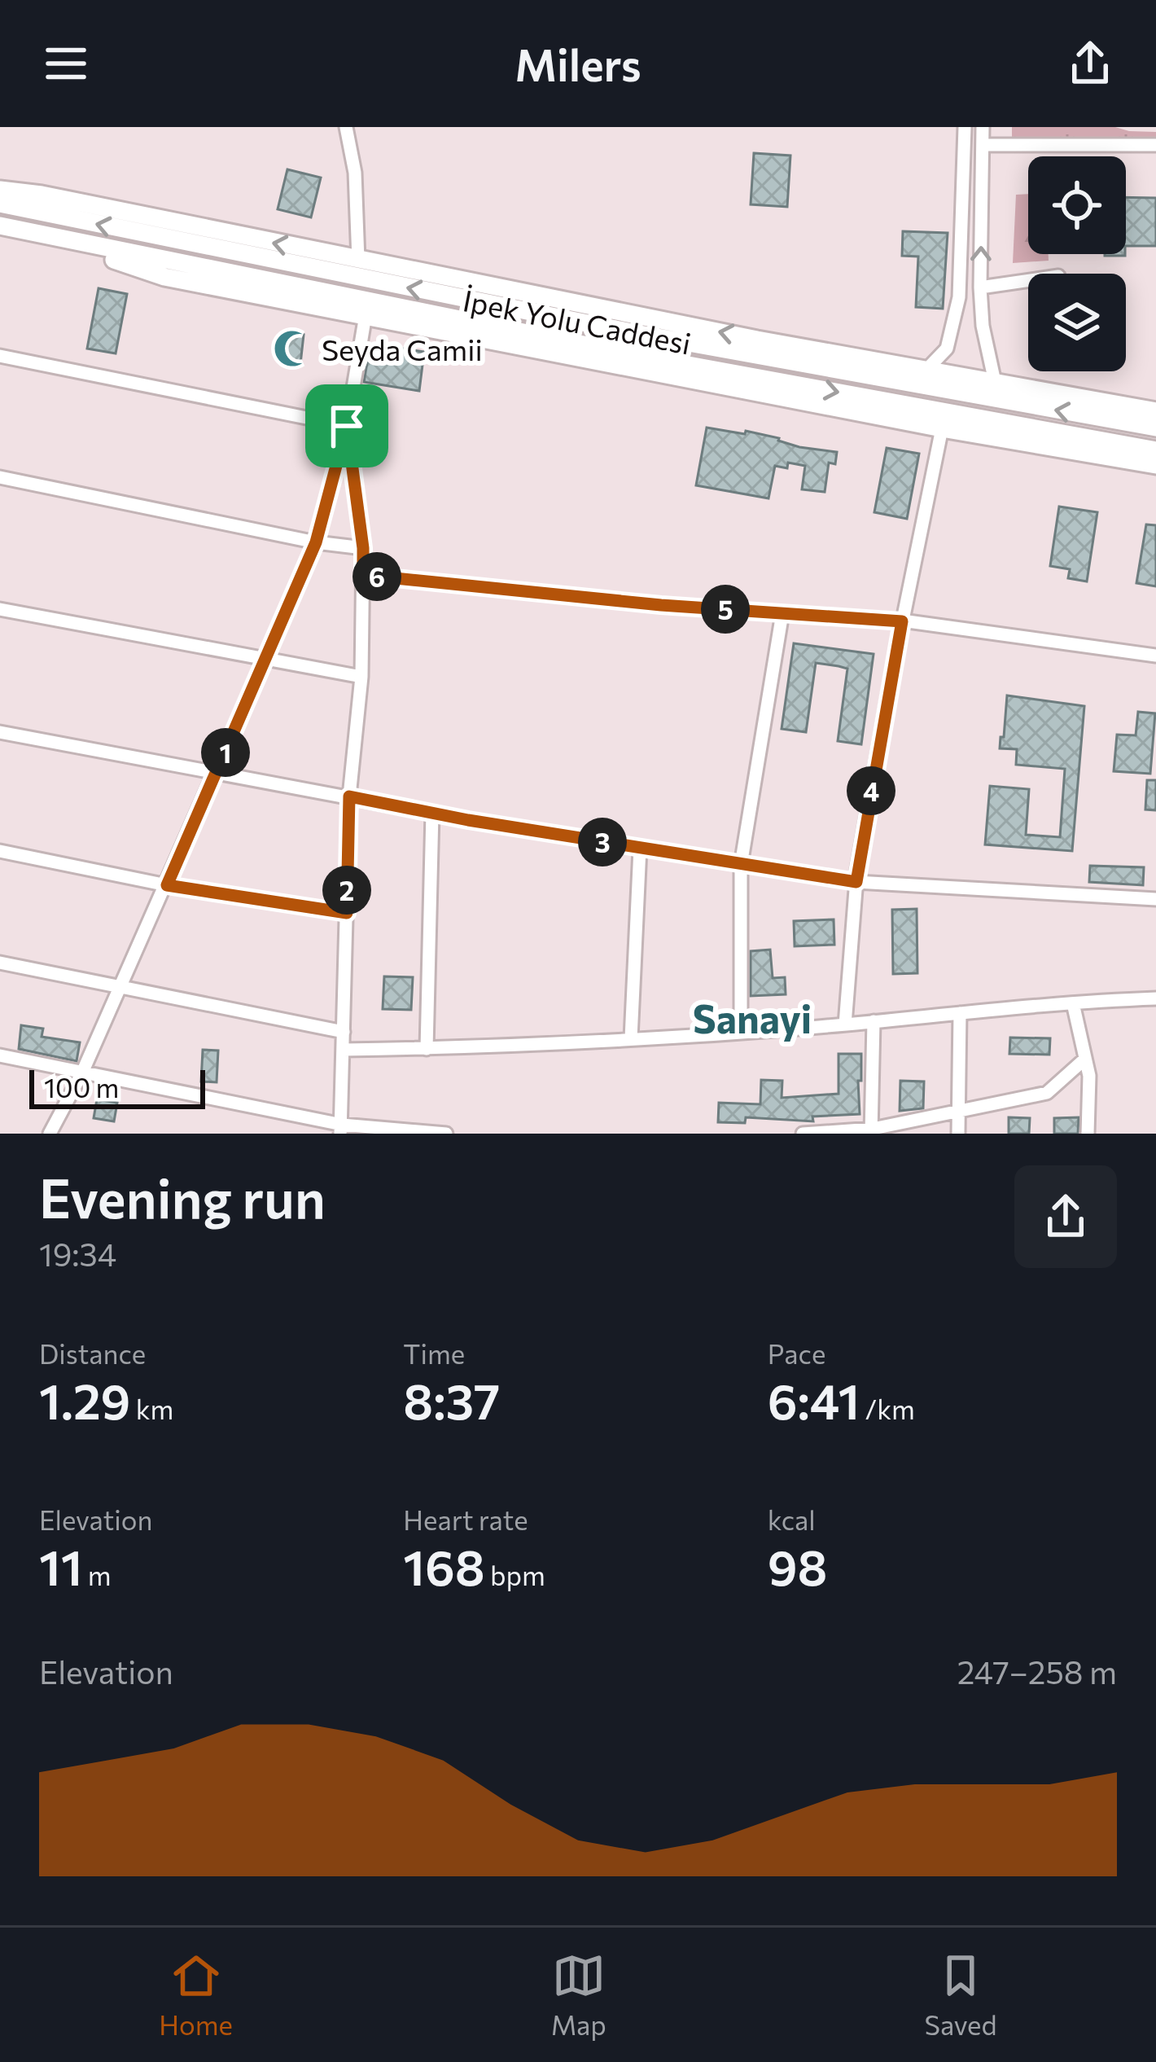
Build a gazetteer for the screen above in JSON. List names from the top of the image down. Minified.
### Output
{"streets":{"highway":["İpek Yolu Caddesi"]},"districts":["Sanayi"],"places":{"mosque":["Seyda Camii"]},"scale_bar":"100 m","page":{"header":"Milers","pins":["6","5","1","4","3","2"],"scale":"100 m","heading":["Evening run","19:34"],"stats":[["Distance","1.29 km"],["Time","8:37"],["Pace","6:41 /km"],["Elevation","11 m"],["Heart rate","168 bpm"],["kcal","98"]],"chart":["Elevation","247–258 m"],"tabs":["Home","Map","Saved"]}}
